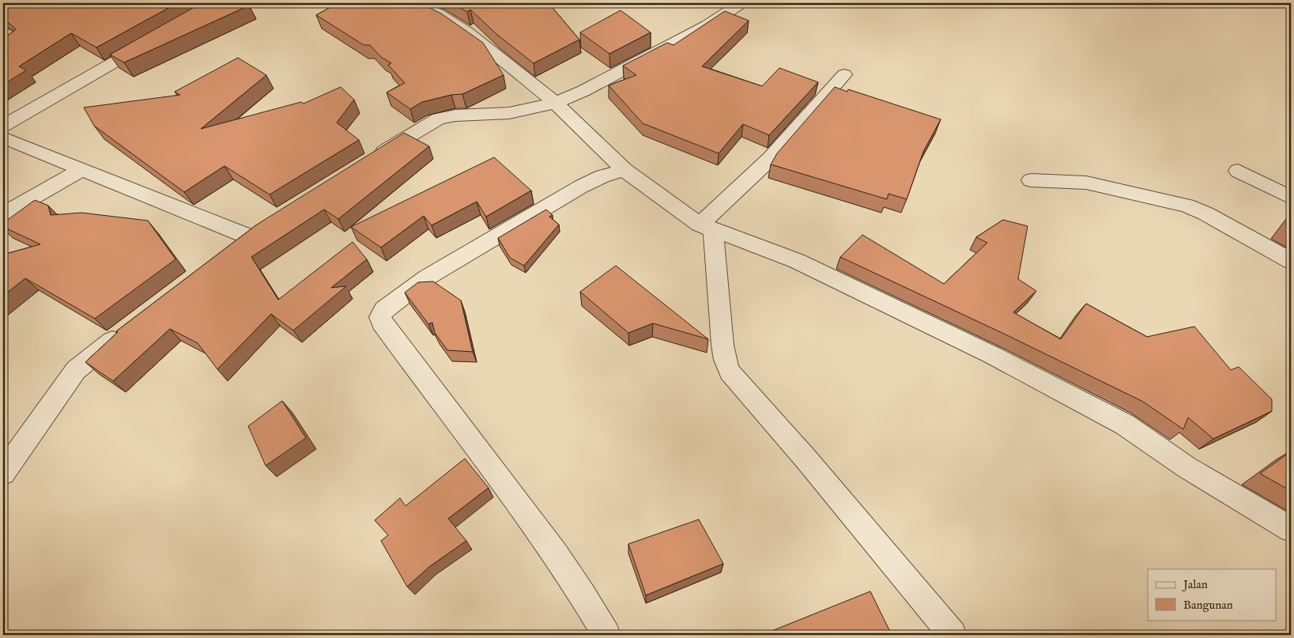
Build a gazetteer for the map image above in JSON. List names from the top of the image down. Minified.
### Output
{"legend":["Jalan","Bangunan"]}
